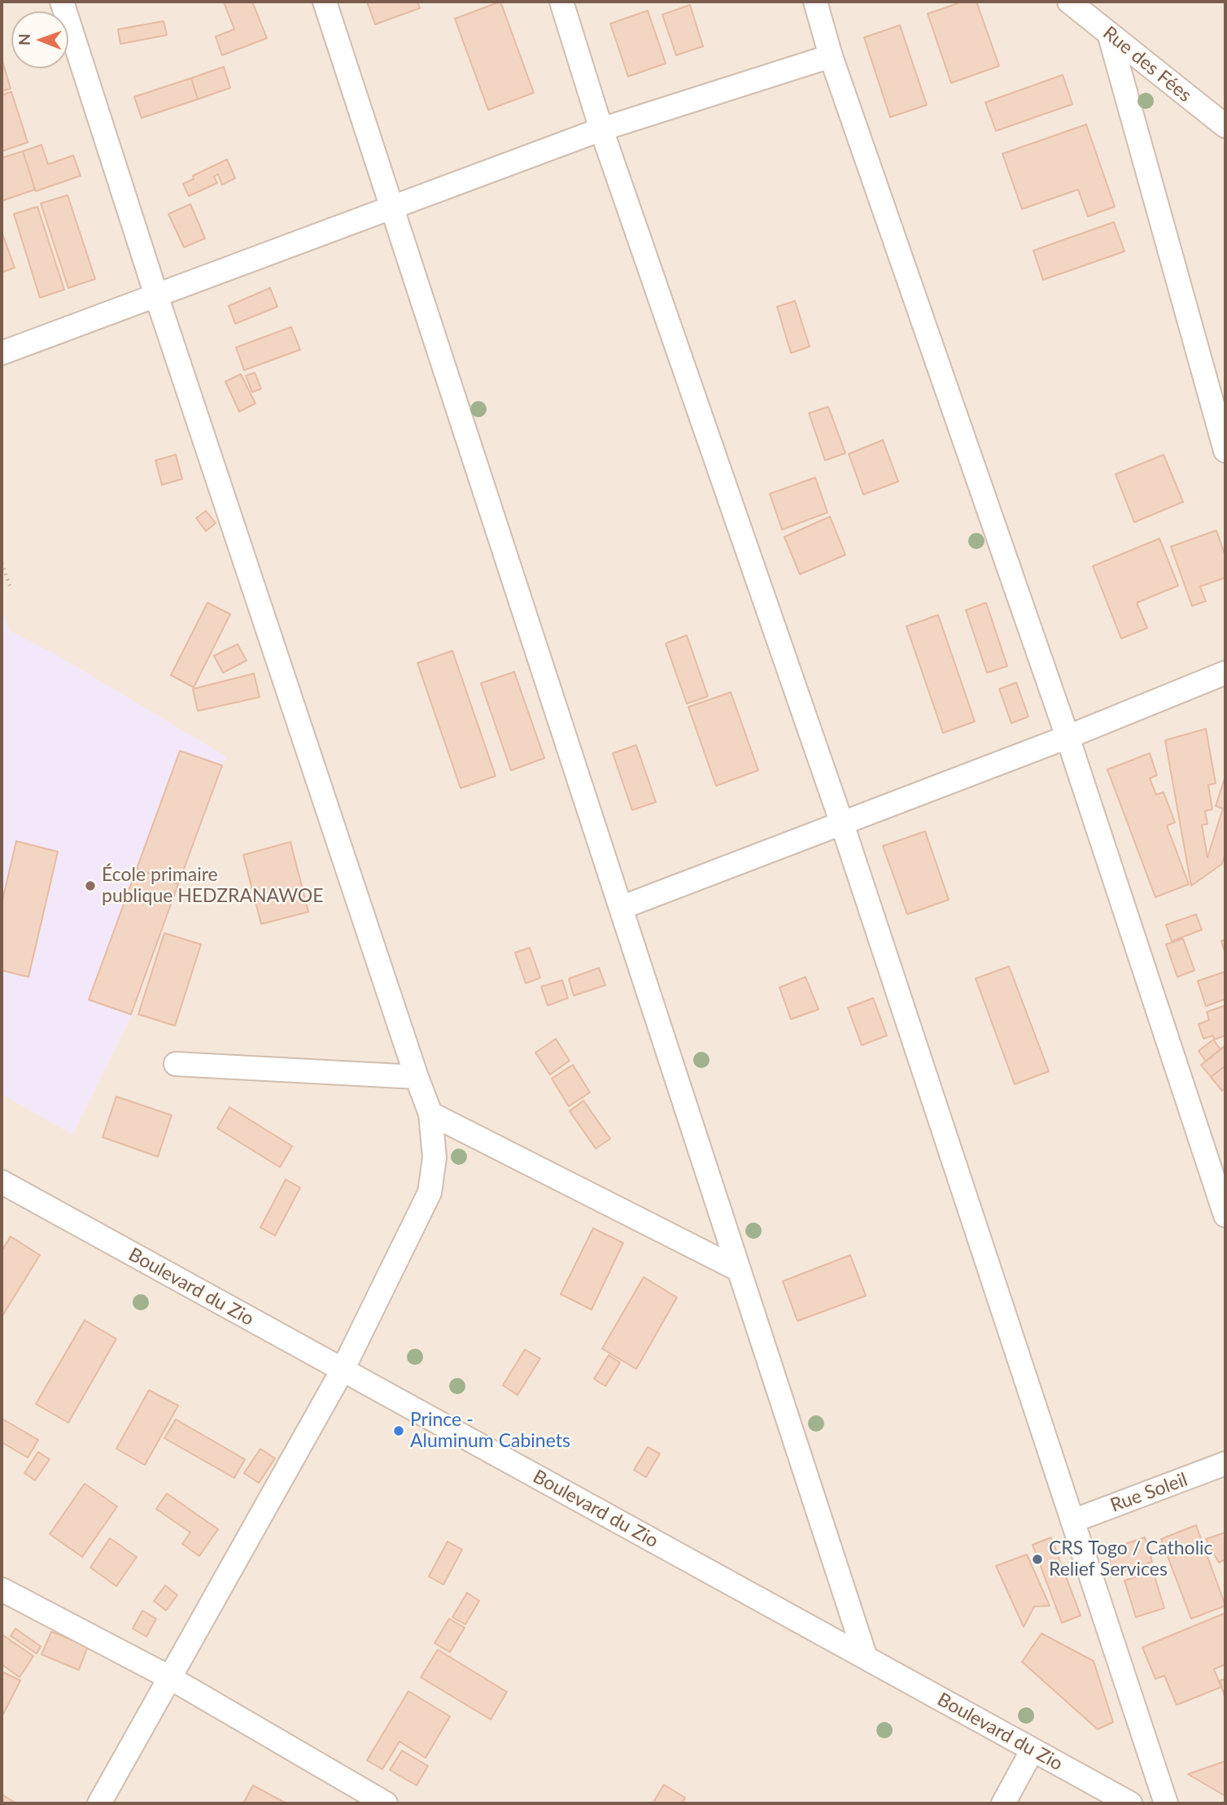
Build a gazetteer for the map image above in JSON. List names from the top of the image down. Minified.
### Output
{"streets":{"street":["Rue des Fées","Boulevard du Zio","Rue Soleil"]},"places":["École primaire publique HEDZRANAWOE","Prince - Aluminum Cabinets","CRS Togo / Catholic Relief Services"],"north":"left"}
